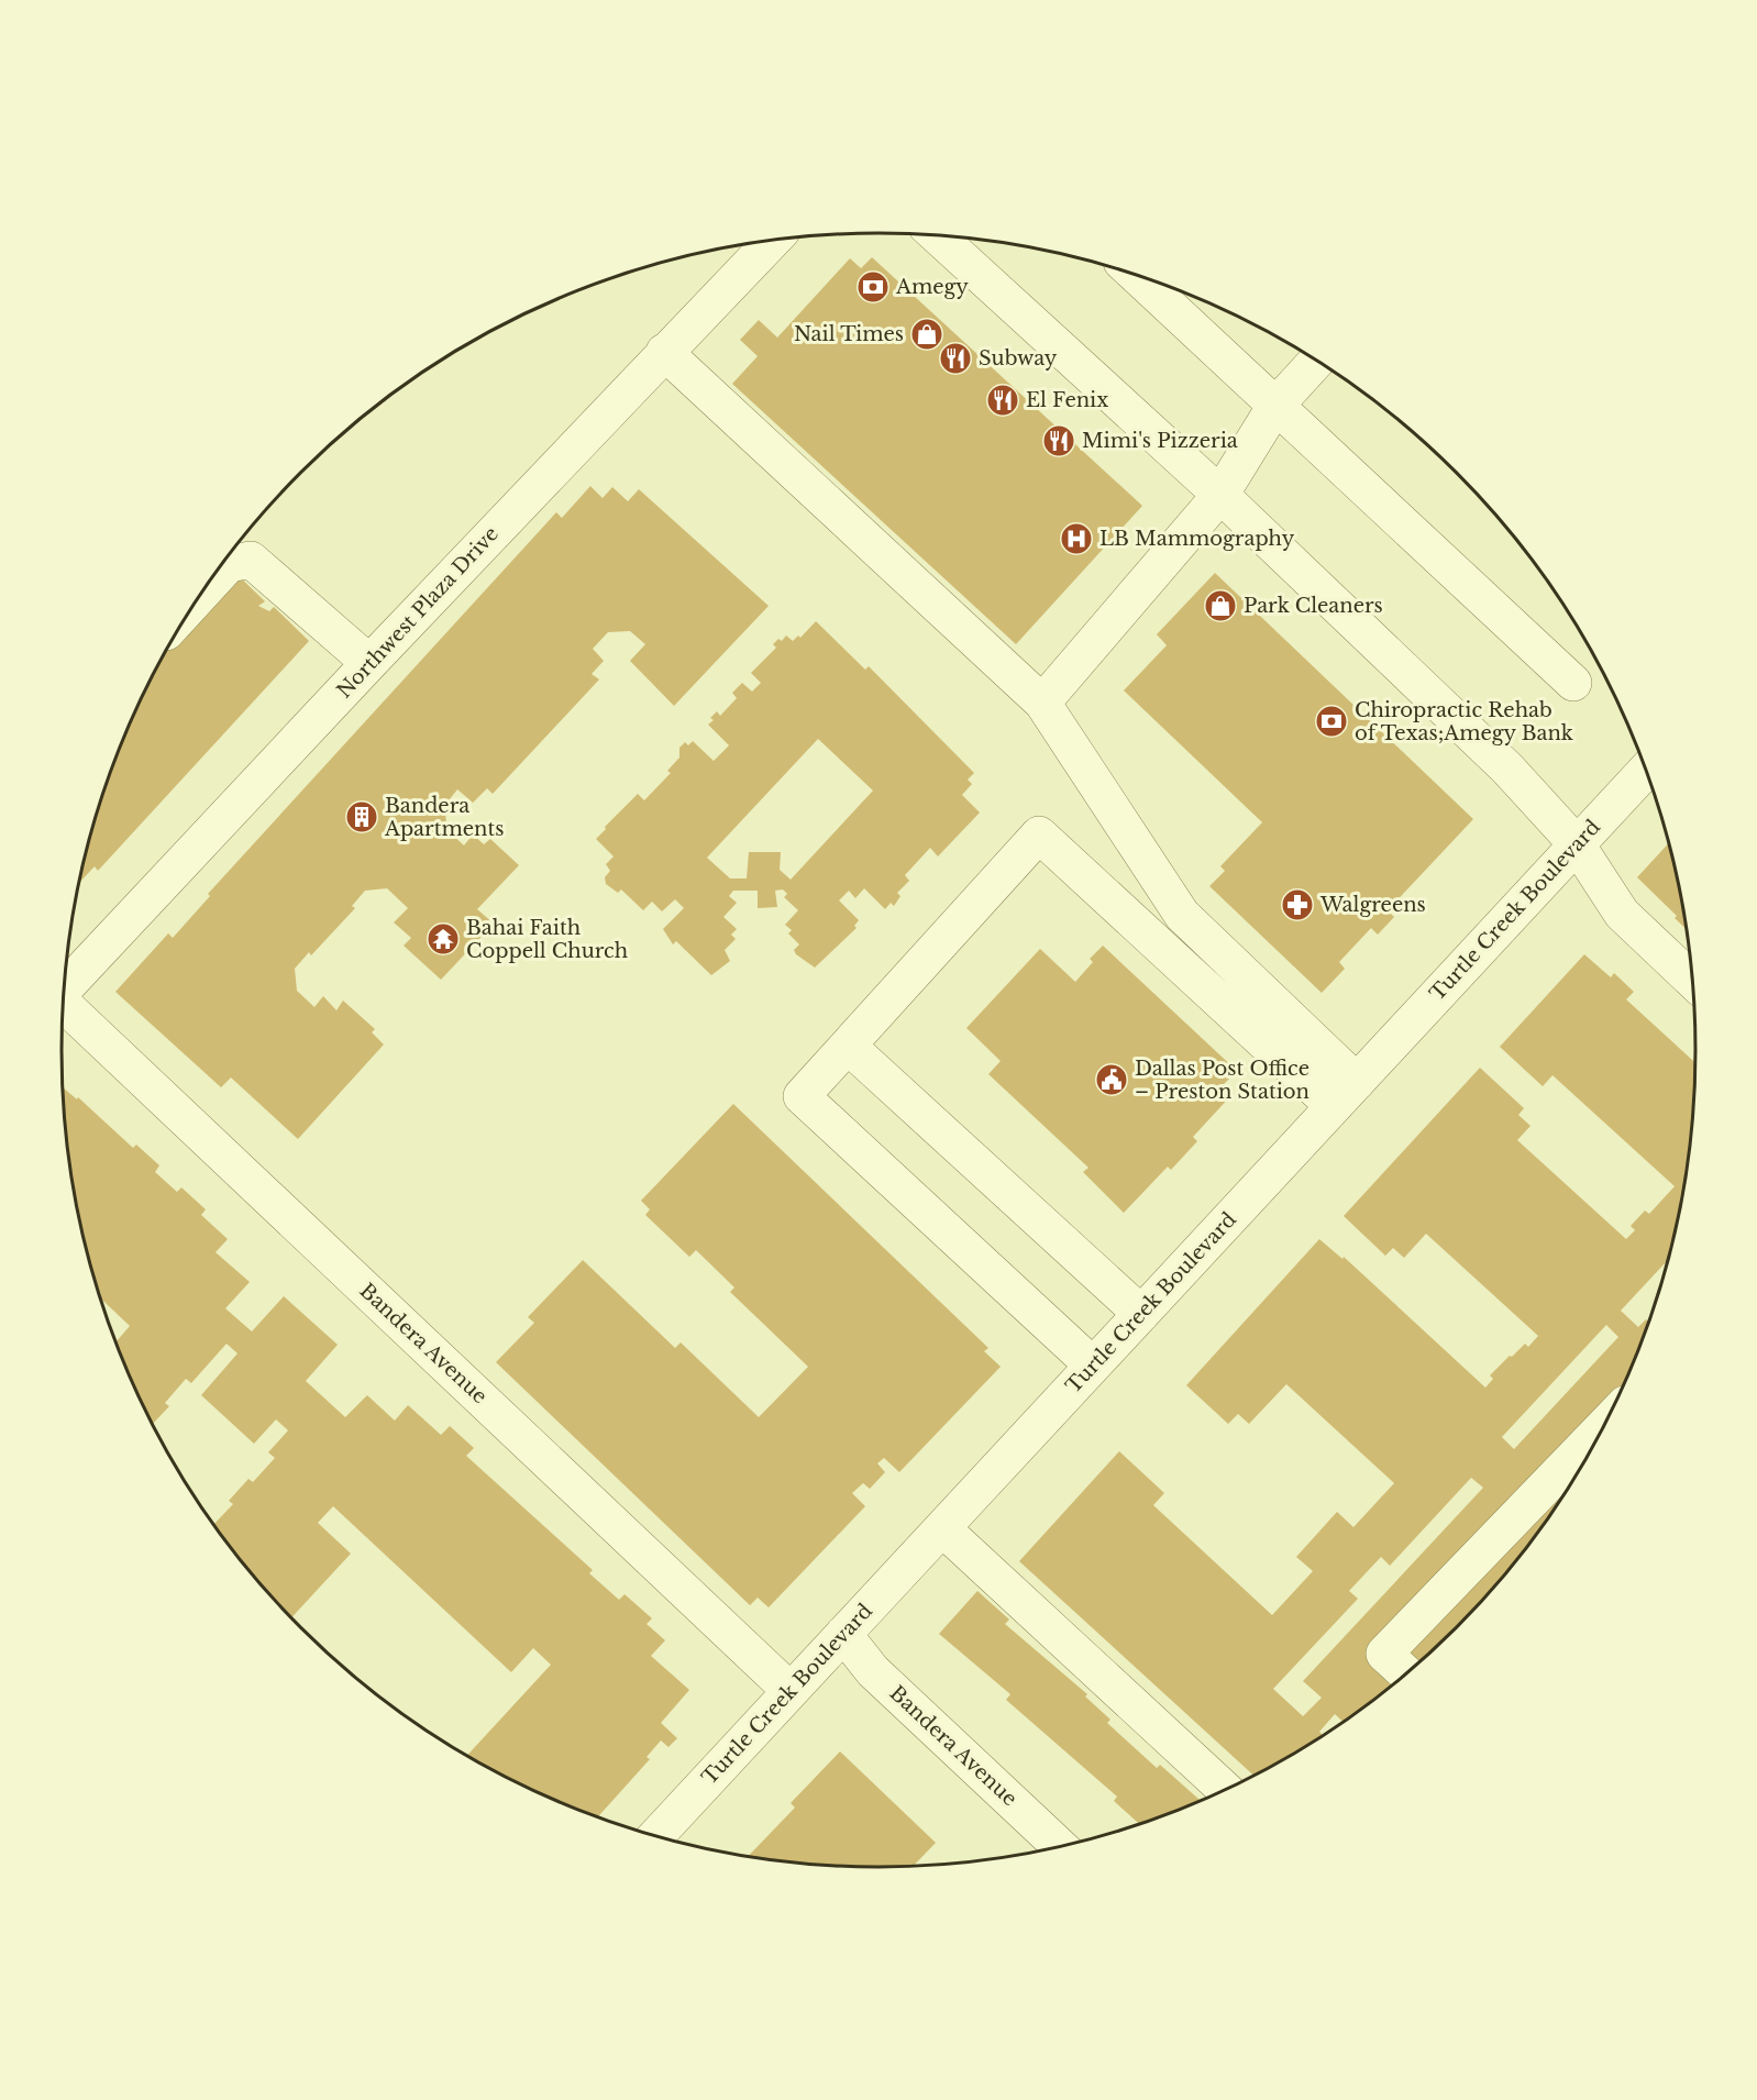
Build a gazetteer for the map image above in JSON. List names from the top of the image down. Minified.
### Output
{"streets":{"street":["Northwest Plaza Drive","Turtle Creek Boulevard","Bandera Avenue"]},"crossings":[["Turtle Creek Boulevard","Bandera Avenue"]],"places":{"bank":["Amegy","Chiropractic Rehab of Texas;Amegy Bank"],"shop":["Nail Times","Park Cleaners"],"restaurant":["Subway","El Fenix","Mimi's Pizzeria"],"hospital":["LB Mammography"],"building":["Bandera Apartments"],"pharmacy":["Walgreens"],"temple":["Bahai Faith Coppell Church"],"public building":["Dallas Post Office – Preston Station"]}}
